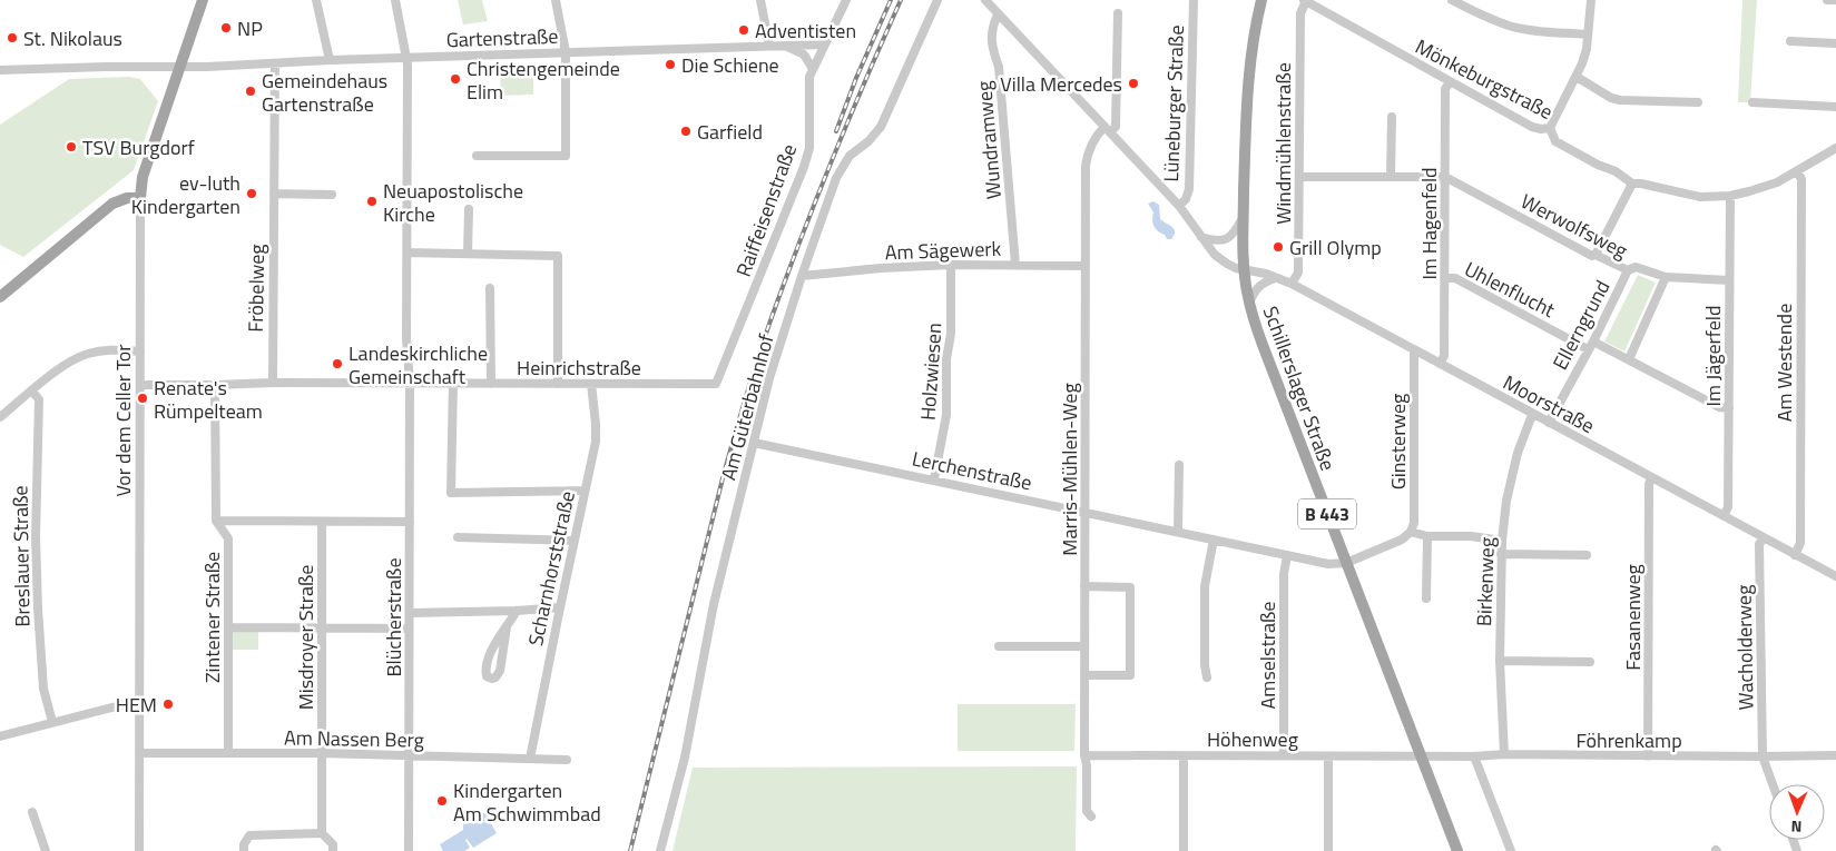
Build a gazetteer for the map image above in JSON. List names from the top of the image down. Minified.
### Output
{"streets":{"main road":["Schillerslager Straße","Vor dem Celler Tor","B 443"],"street":["Gartenstraße","Mönkeburgstraße","Lüneburger Straße","Wundramweg","Windmühlenstraße","Raiffeisenstraße","Im Hagenfeld","Werwolfsweg","Am Sägewerk","Fröbelweg","Uhlenflucht","Ellerngrund","Im Jägerfeld","Am Westende","Heinrichstraße","Holzwiesen","Moorstraße","Am Güterbahnhof","Ginsterweg","Marris-Mühlen-Weg","Lerchenstraße","Breslauer Straße","Scharnhorststraße","Birkenweg","Zintener Straße","Blücherstraße","Fasanenweg","Misdroyer Straße","Wacholderweg","Amselstraße","Am Nassen Berg","Höhenweg","Föhrenkamp"]},"crossings":[["Gartenstraße","Raiffeisenstraße"],["Gartenstraße","Fröbelweg"],["Gartenstraße","Vor dem Celler Tor"],["Gartenstraße","Blücherstraße"],["Mönkeburgstraße","Windmühlenstraße"],["Mönkeburgstraße","Im Hagenfeld"],["Mönkeburgstraße","Ellerngrund"],["Mönkeburgstraße","Im Jägerfeld"],["Mönkeburgstraße","Am Westende"],["Wundramweg","Am Sägewerk"],["Windmühlenstraße","Moorstraße"],["Raiffeisenstraße","Heinrichstraße"],["Im Hagenfeld","Werwolfsweg"],["Im Hagenfeld","Uhlenflucht"],["Im Hagenfeld","Moorstraße"],["Werwolfsweg","Ellerngrund"],["Werwolfsweg","Im Jägerfeld"],["Am Sägewerk","Holzwiesen"],["Am Sägewerk","Am Güterbahnhof"],["Am Sägewerk","Marris-Mühlen-Weg"],["Fröbelweg","Heinrichstraße"],["Uhlenflucht","Ellerngrund"],["Uhlenflucht","Im Jägerfeld"],["Ellerngrund","Moorstraße"],["Im Jägerfeld","Moorstraße"],["Am Westende","Moorstraße"],["Heinrichstraße","Vor dem Celler Tor"],["Heinrichstraße","Scharnhorststraße"],["Heinrichstraße","Zintener Straße"],["Heinrichstraße","Blücherstraße"],["Holzwiesen","Lerchenstraße"],["Schillerslager Straße","Moorstraße"],["Schillerslager Straße","Lerchenstraße"],["Schillerslager Straße","B 443"],["Schillerslager Straße","Höhenweg"],["Schillerslager Straße","Föhrenkamp"],["Moorstraße","Ginsterweg"],["Moorstraße","B 443"],["Moorstraße","Birkenweg"],["Moorstraße","Fasanenweg"],["Moorstraße","Wacholderweg"],["Am Güterbahnhof","Lerchenstraße"],["Vor dem Celler Tor","Am Nassen Berg"],["Marris-Mühlen-Weg","Lerchenstraße"],["Marris-Mühlen-Weg","Höhenweg"],["Lerchenstraße","Amselstraße"],["B 443","Höhenweg"],["B 443","Föhrenkamp"],["Scharnhorststraße","Am Nassen Berg"],["Birkenweg","Föhrenkamp"],["Zintener Straße","Am Nassen Berg"],["Blücherstraße","Am Nassen Berg"],["Fasanenweg","Föhrenkamp"],["Misdroyer Straße","Am Nassen Berg"],["Wacholderweg","Föhrenkamp"],["Amselstraße","Höhenweg"],["Höhenweg","Föhrenkamp"]],"places":["NP","Adventisten","St. Nikolaus","Die Schiene","Christengemeinde Elim","Villa Mercedes","Gemeindehaus Gartenstraße","Garfield","TSV Burgdorf","ev-luth Kindergarten","Neuapostolische Kirche","Grill Olymp","Landeskirchliche Gemeinschaft","Renate's Rümpelteam","HEM","Kindergarten Am Schwimmbad"],"north":"bottom"}
